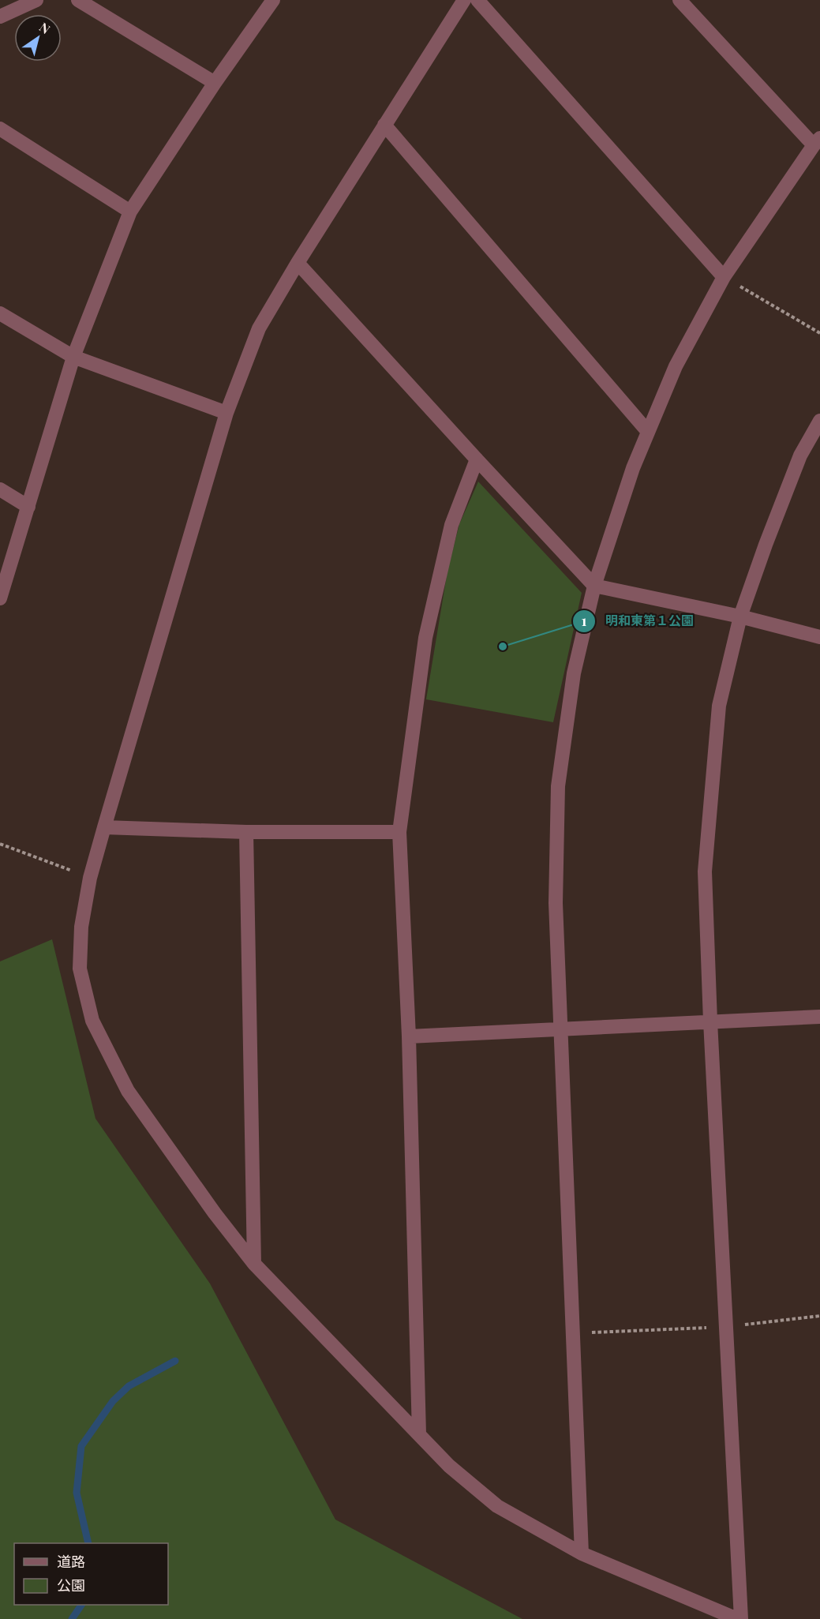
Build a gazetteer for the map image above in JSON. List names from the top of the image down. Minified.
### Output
{"places":["明和東第１公園"],"legend":["道路","公園"],"north":"top right"}
